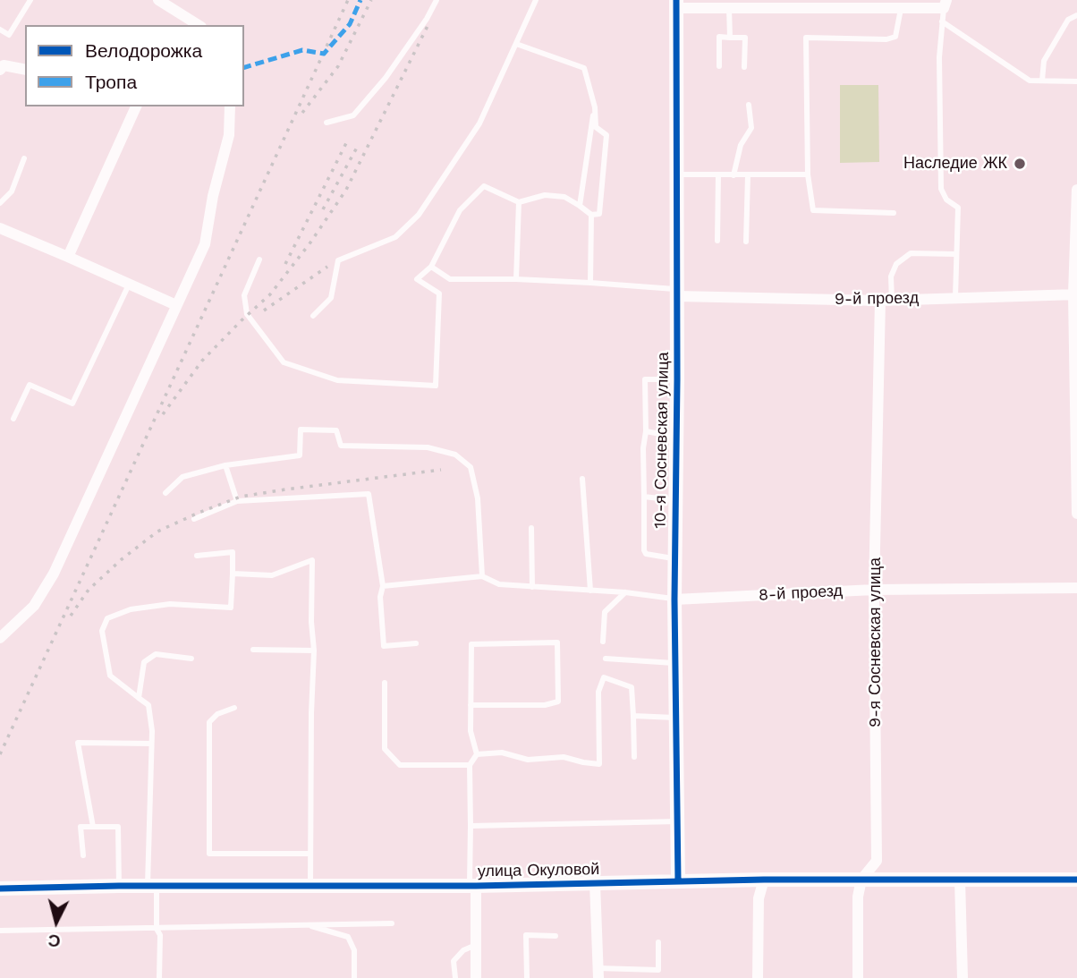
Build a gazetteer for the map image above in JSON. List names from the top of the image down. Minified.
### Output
{"streets":{"street":["9-й проезд","10-я Сосневская улица","8-й проезд","9-я Сосневская улица","улица Окуловой"]},"crossings":[["9-й проезд","10-я Сосневская улица"],["9-й проезд","9-я Сосневская улица"],["10-я Сосневская улица","8-й проезд"],["10-я Сосневская улица","улица Окуловой"],["8-й проезд","9-я Сосневская улица"],["9-я Сосневская улица","улица Окуловой"]],"places":["Наследие ЖК"],"legend":["Велодорожка","Тропа"],"north":"bottom"}
